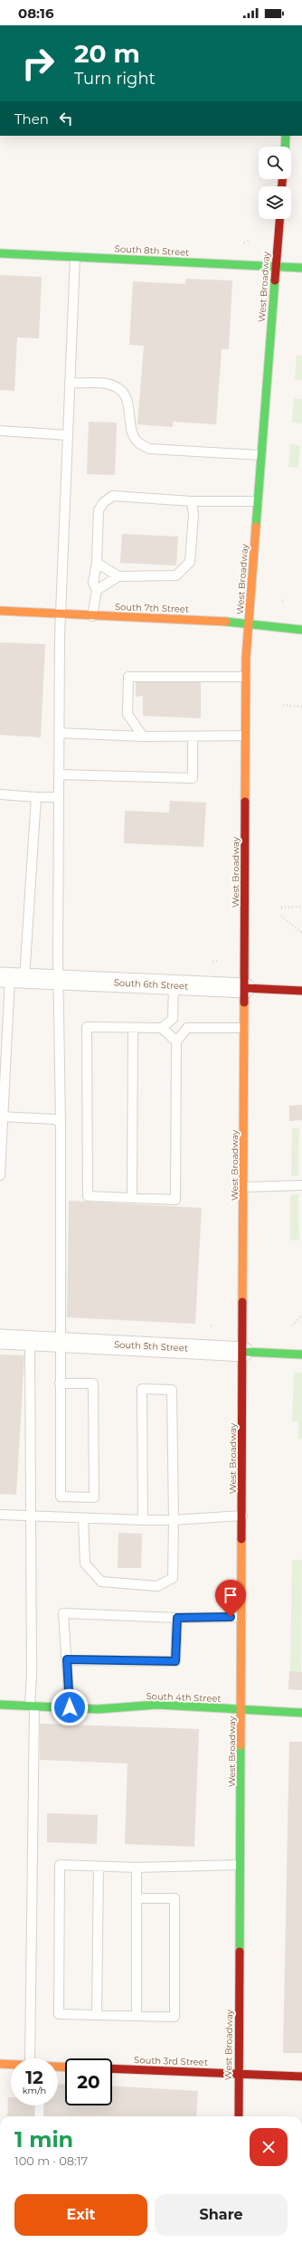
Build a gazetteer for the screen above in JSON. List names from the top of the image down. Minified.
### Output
{"streets":{"main road":["South 8th Street","West Broadway","South 7th Street","South 6th Street","South 5th Street","South 4th Street","South 3rd Street"]},"crossings":[["South 8th Street","West Broadway"],["West Broadway","South 7th Street"],["West Broadway","South 6th Street"],["West Broadway","South 5th Street"],["West Broadway","South 4th Street"],["West Broadway","South 3rd Street"]],"page":{"status":"08:16","turn":["20 m","Turn right"],"then":"Then","speed":"12 km/h","limit":"20","heading":["1 min","100 m · 08:17"],"buttons":["Exit","Share"]}}
